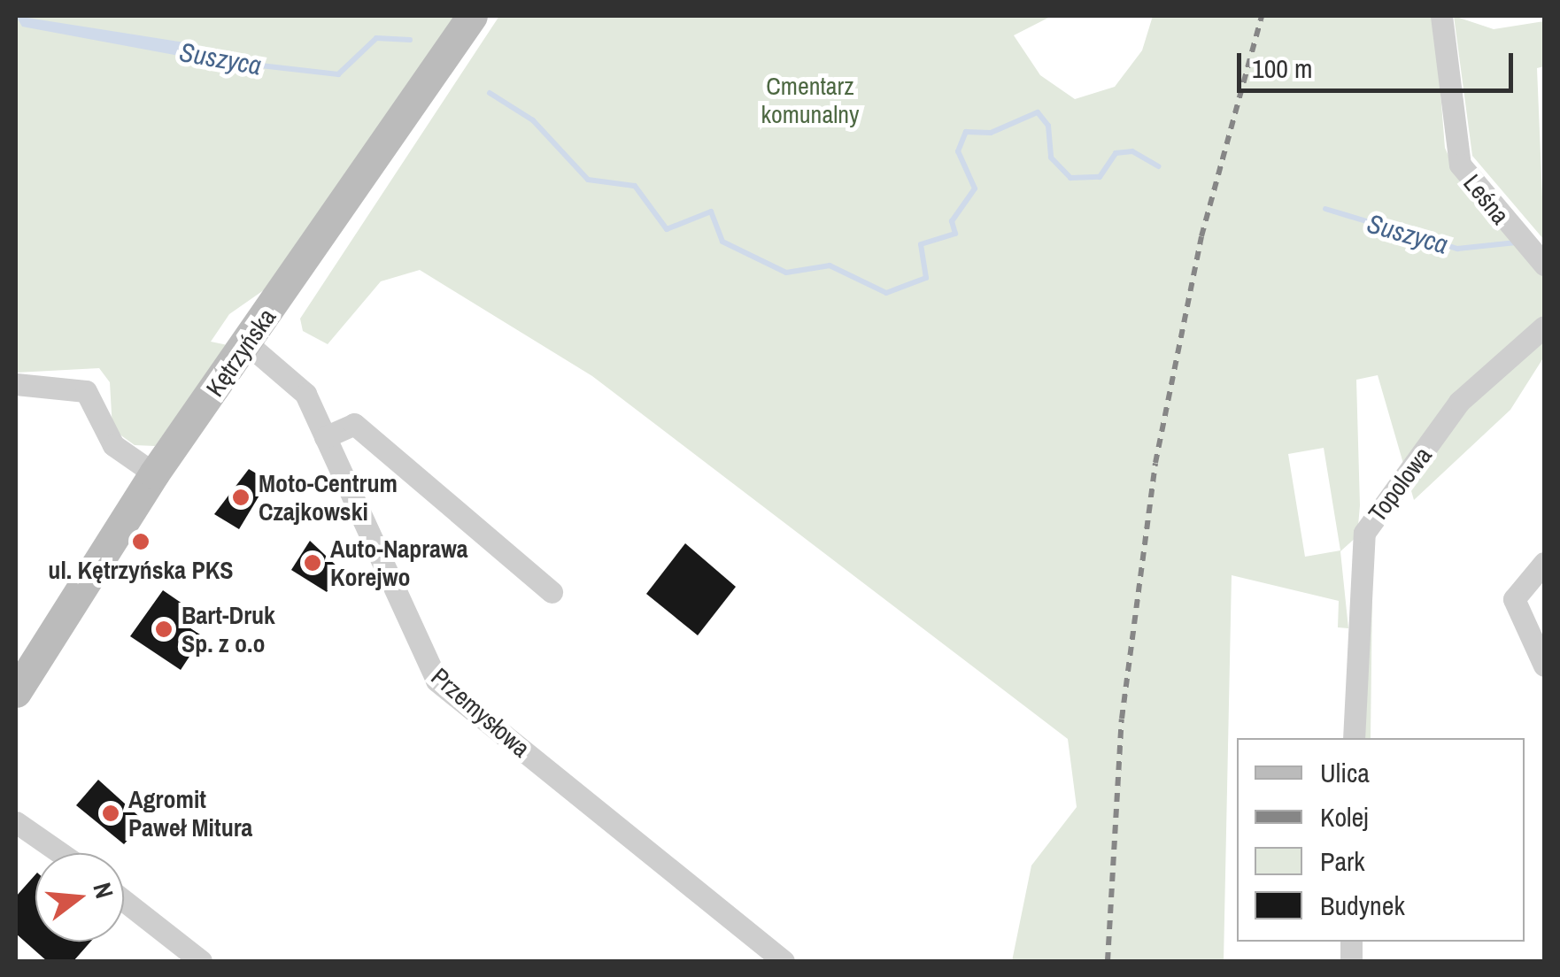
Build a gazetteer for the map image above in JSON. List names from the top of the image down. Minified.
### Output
{"streets":{"main road":["Kętrzyńska"],"street":["Leśna","Topolowa","Przemysłowa"]},"crossings":[["Kętrzyńska","Przemysłowa"]],"water":["Suszyca"],"parks":["Cmentarz komunalny"],"places":["Moto-Centrum Czajkowski","ul. Kętrzyńska PKS","Auto-Naprawa Korejwo","Bart-Druk Sp. z o.o","Agromit Paweł Mitura"],"legend":["Ulica","Kolej","Park","Budynek"],"scale_bar":"100 m","north":"right"}
